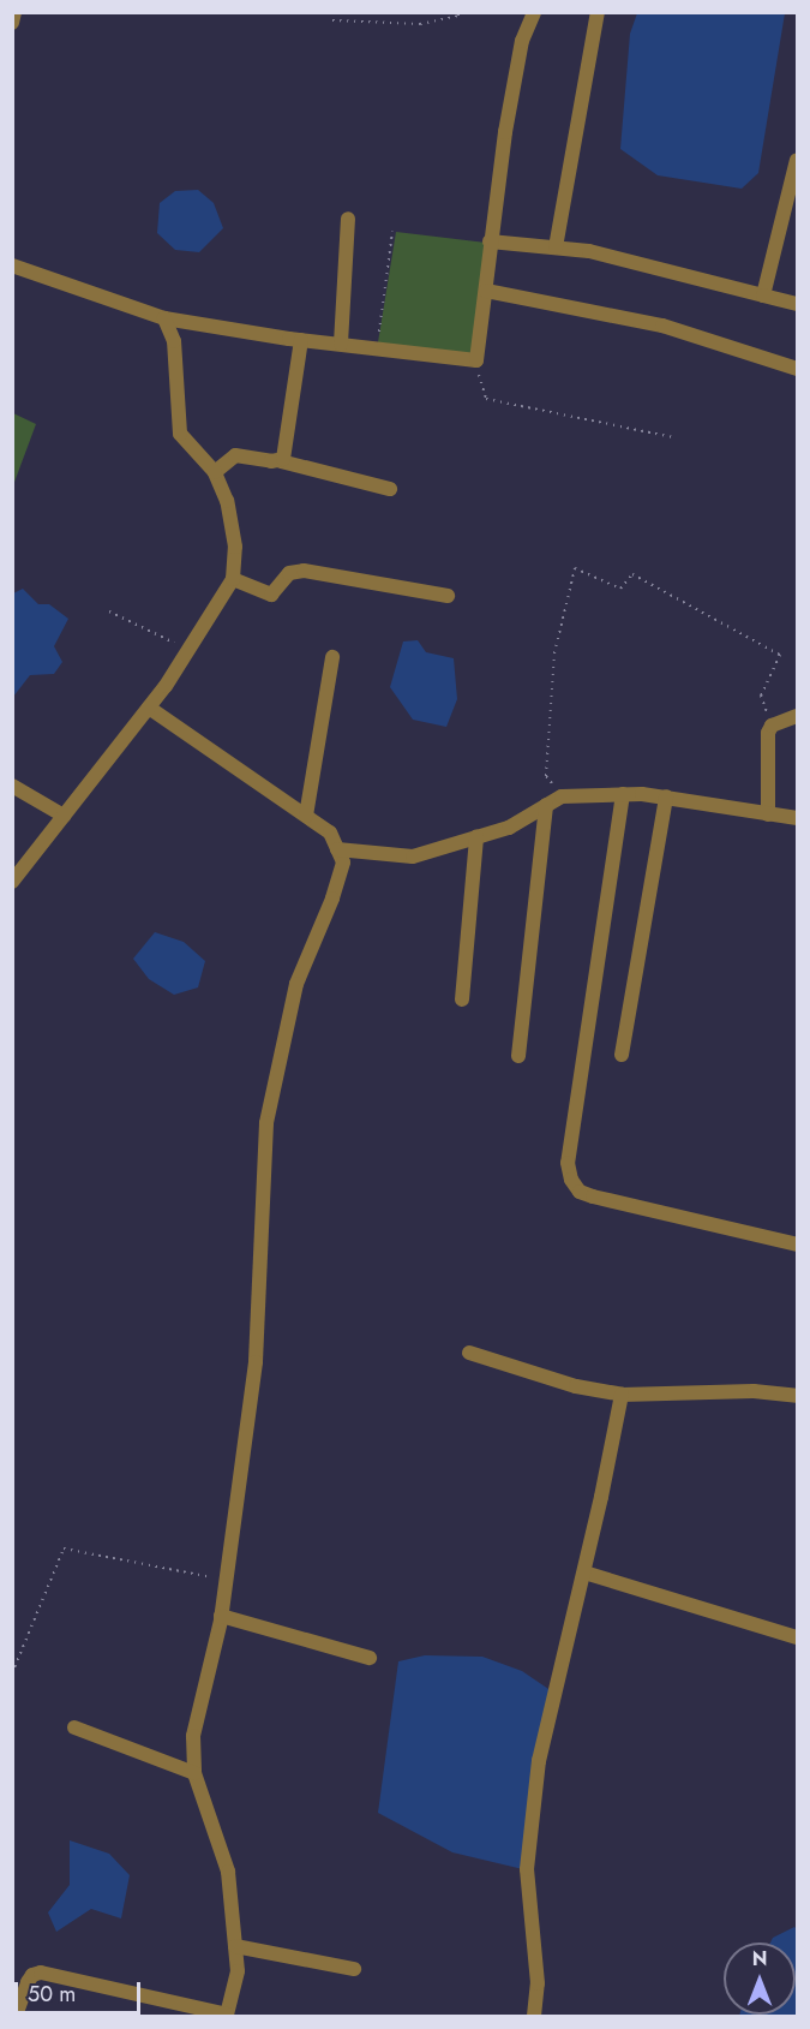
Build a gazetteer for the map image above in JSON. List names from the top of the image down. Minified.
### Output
{"scale_bar":"50 m","north":"top"}
